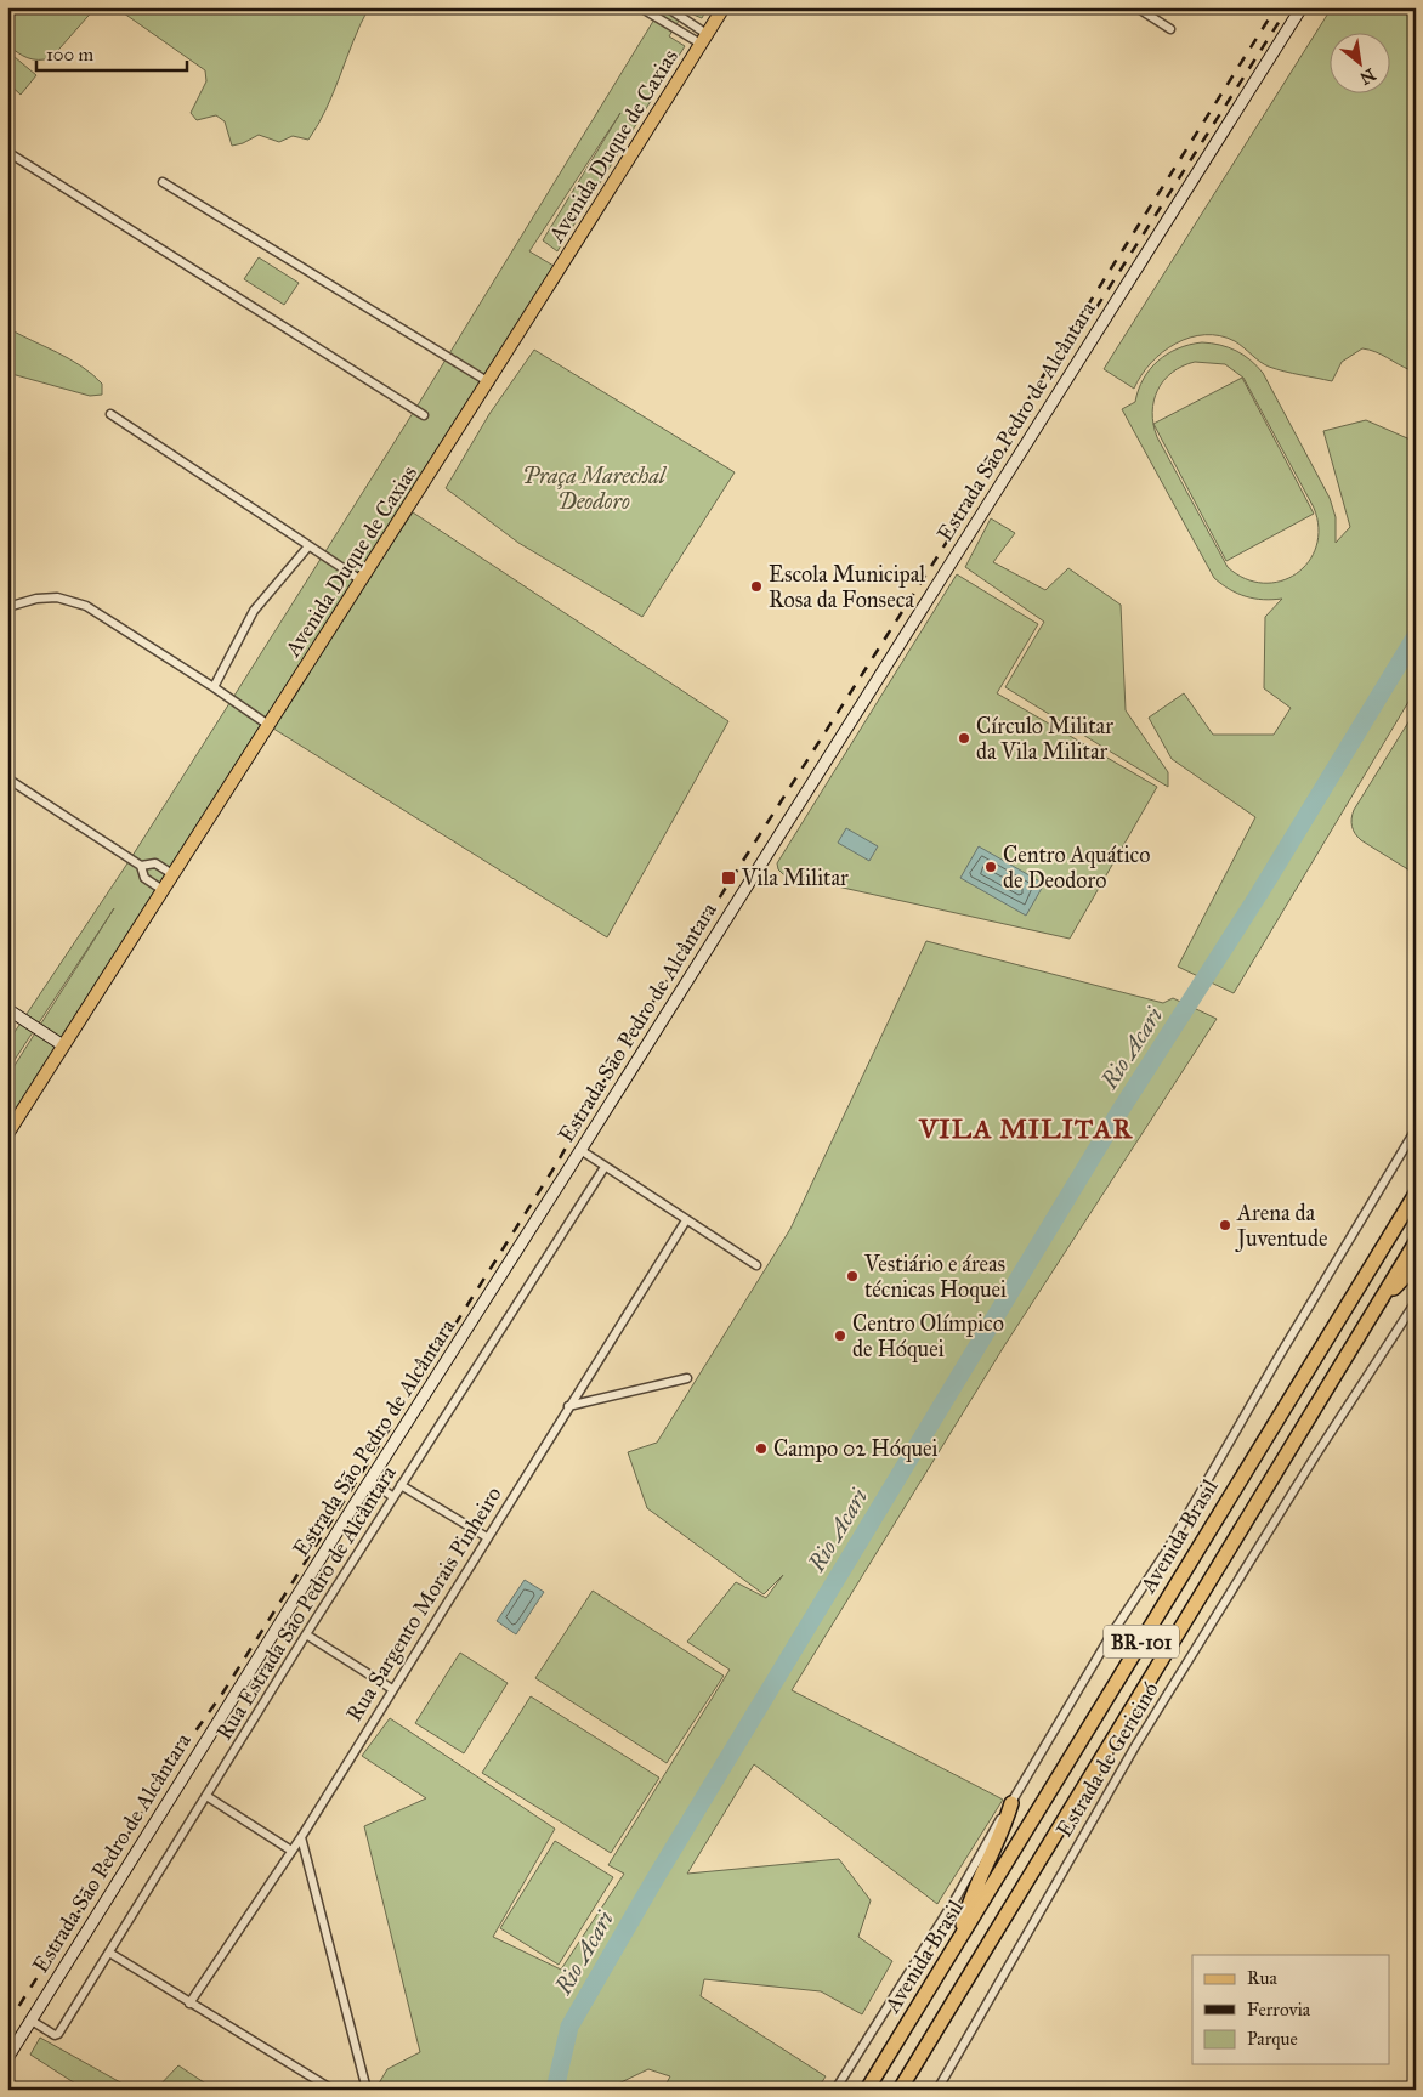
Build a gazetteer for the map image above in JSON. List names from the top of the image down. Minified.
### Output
{"streets":{"highway":["Avenida Brasil","BR-101"],"main road":["Avenida Duque de Caxias"],"street":["Estrada São Pedro de Alcântara","Rua Estrada São Pedro de Alcântara","Rua Sargento Morais Pinheiro","Estrada de Gericinó"]},"crossings":[["Estrada São Pedro de Alcântara","Rua Estrada São Pedro de Alcântara"]],"districts":["VILA MILITAR"],"water":["Rio Acari"],"parks":["Praça Marechal Deodoro"],"places":{"other":["Escola Municipal Rosa da Fonseca","Círculo Militar da Vila Militar","Centro Aquático de Deodoro","Arena da Juventude","Vestiário e áreas técnicas Hoquei","Centro Olímpico de Hóquei","Campo 02 Hóquei"],"transit":["Vila Militar"]},"legend":["Rua","Ferrovia","Parque"],"scale_bar":"100 m","north":"bottom right"}
